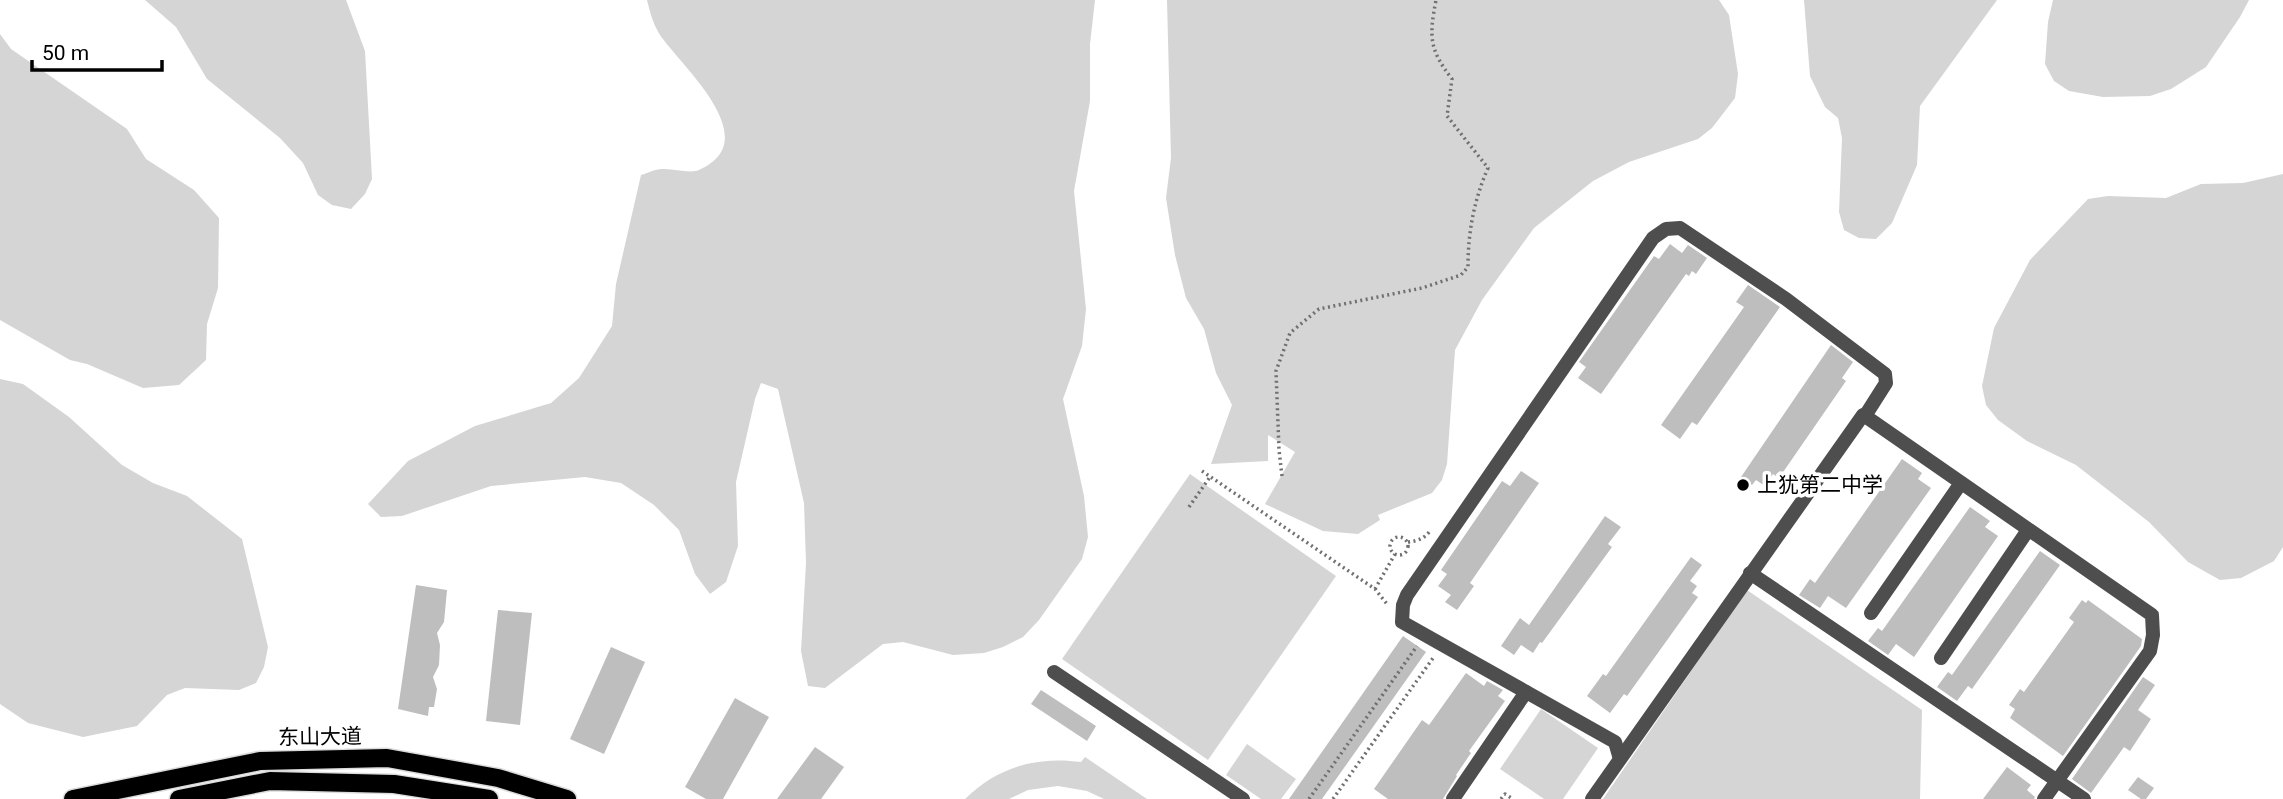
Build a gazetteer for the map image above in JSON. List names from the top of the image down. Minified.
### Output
{"streets":{"main road":["东山大道"]},"places":["上犹第二中学"],"scale_bar":"50 m"}
